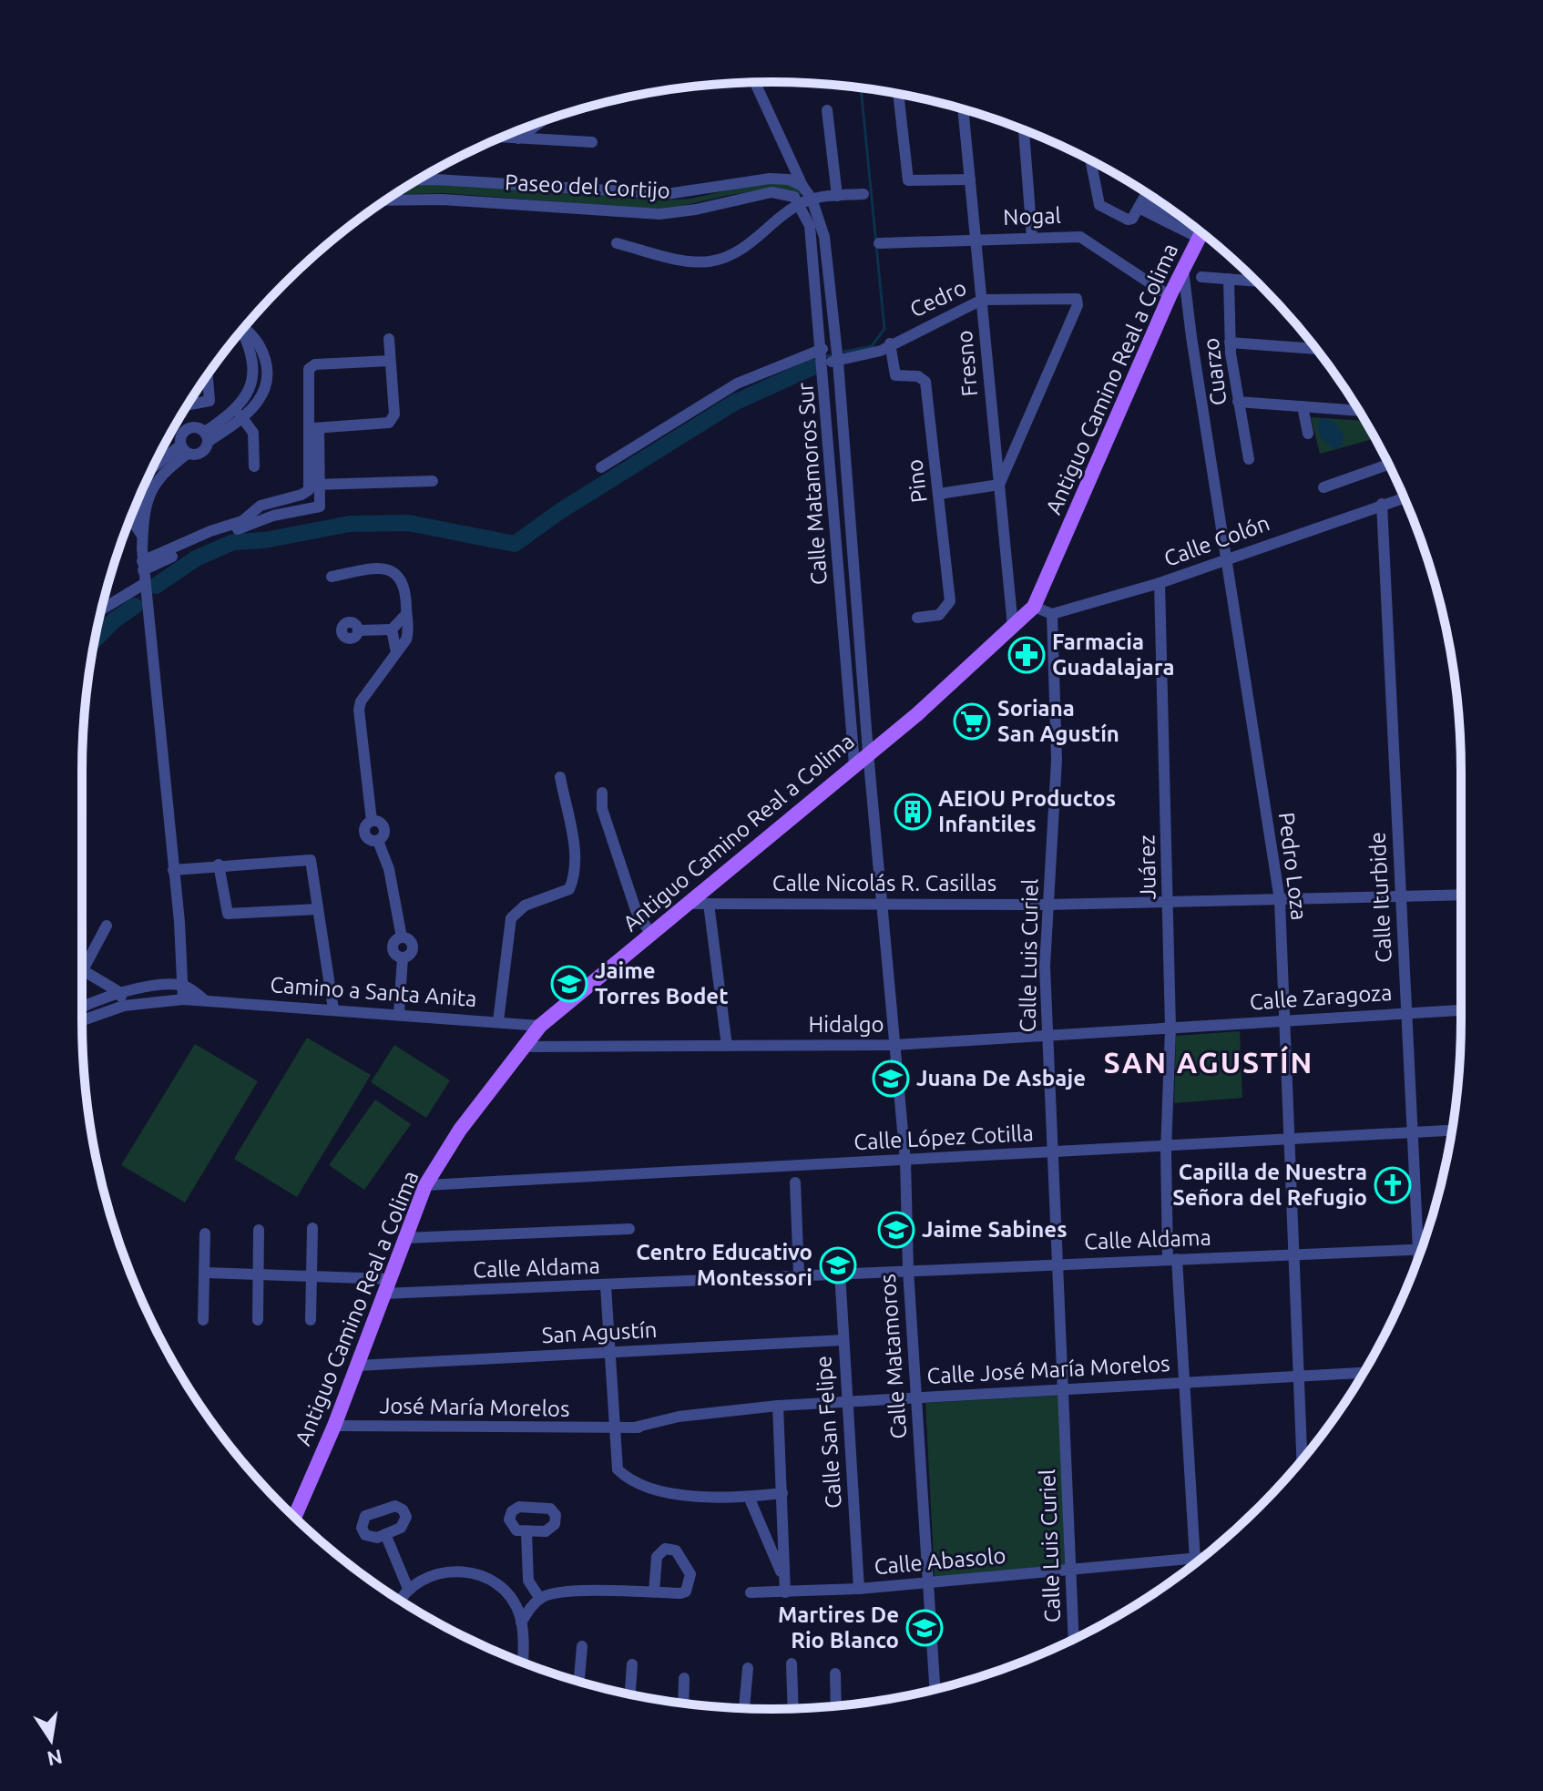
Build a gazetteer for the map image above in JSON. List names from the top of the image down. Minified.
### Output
{"streets":{"main road":["Antiguo Camino Real a Colima"],"street":["Paseo del Cortijo","Nogal","Cedro","Fresno","Cuarzo","Pino","Calle Matamoros Sur","Calle Colón","Pedro Loza","Juárez","Calle Nicolás R. Casillas","Calle Iturbide","Calle Luis Curiel","Camino a Santa Anita","Calle Zaragoza","Hidalgo","Calle López Cotilla","Calle Aldama","San Agustín","Calle Matamoros","Calle José María Morelos","José María Morelos","Calle San Felipe","Calle Abasolo"]},"crossings":[["Paseo del Cortijo","Calle Matamoros Sur"],["Nogal","Fresno"],["Nogal","Antiguo Camino Real a Colima"],["Cedro","Fresno"],["Cedro","Pino"],["Cedro","Calle Matamoros Sur"],["Fresno","Antiguo Camino Real a Colima"],["Antiguo Camino Real a Colima","Calle Matamoros Sur"],["Antiguo Camino Real a Colima","Pedro Loza"],["Antiguo Camino Real a Colima","Calle Nicolás R. Casillas"],["Antiguo Camino Real a Colima","Camino a Santa Anita"],["Antiguo Camino Real a Colima","Hidalgo"],["Antiguo Camino Real a Colima","Calle López Cotilla"],["Antiguo Camino Real a Colima","Calle Aldama"],["Antiguo Camino Real a Colima","San Agustín"],["Antiguo Camino Real a Colima","Calle Matamoros"],["Antiguo Camino Real a Colima","José María Morelos"],["Calle Matamoros Sur","Calle Matamoros"],["Calle Colón","Pedro Loza"],["Calle Colón","Juárez"],["Calle Colón","Calle Iturbide"],["Calle Colón","Calle Luis Curiel"],["Pedro Loza","Calle Nicolás R. Casillas"],["Pedro Loza","Calle Zaragoza"],["Pedro Loza","Calle López Cotilla"],["Pedro Loza","Calle Aldama"],["Pedro Loza","Calle José María Morelos"],["Juárez","Calle Nicolás R. Casillas"],["Juárez","Calle Zaragoza"],["Juárez","Hidalgo"],["Juárez","Calle López Cotilla"],["Juárez","Calle Aldama"],["Juárez","Calle José María Morelos"],["Juárez","Calle Abasolo"],["Calle Nicolás R. Casillas","Calle Iturbide"],["Calle Nicolás R. Casillas","Calle Luis Curiel"],["Calle Nicolás R. Casillas","Calle Matamoros"],["Calle Iturbide","Calle Zaragoza"],["Calle Iturbide","Calle López Cotilla"],["Calle Iturbide","Calle Aldama"],["Calle Luis Curiel","Hidalgo"],["Calle Luis Curiel","Calle López Cotilla"],["Calle Luis Curiel","Calle Aldama"],["Calle Luis Curiel","Calle José María Morelos"],["Calle Luis Curiel","Calle Abasolo"],["Calle Zaragoza","Hidalgo"],["Hidalgo","Calle Matamoros"],["Calle López Cotilla","Calle Matamoros"],["Calle Aldama","Calle Matamoros"],["Calle Aldama","Calle San Felipe"],["San Agustín","Calle San Felipe"],["Calle Matamoros","Calle José María Morelos"],["Calle Matamoros","Calle Abasolo"],["Calle José María Morelos","José María Morelos"],["Calle José María Morelos","Calle San Felipe"],["Calle San Felipe","Calle Abasolo"]],"districts":["SAN AGUSTÍN"],"places":{"pharmacy":["Farmacia Guadalajara"],"supermarket":["Soriana San Agustín"],"building":["AEIOU Productos Infantiles"],"school or university":["Jaime Torres Bodet","Juana De Asbaje","Jaime Sabines","Centro Educativo Montessori","Martires De Rio Blanco"],"church":["Capilla de Nuestra Señora del Refugio"]},"north":"bottom"}
